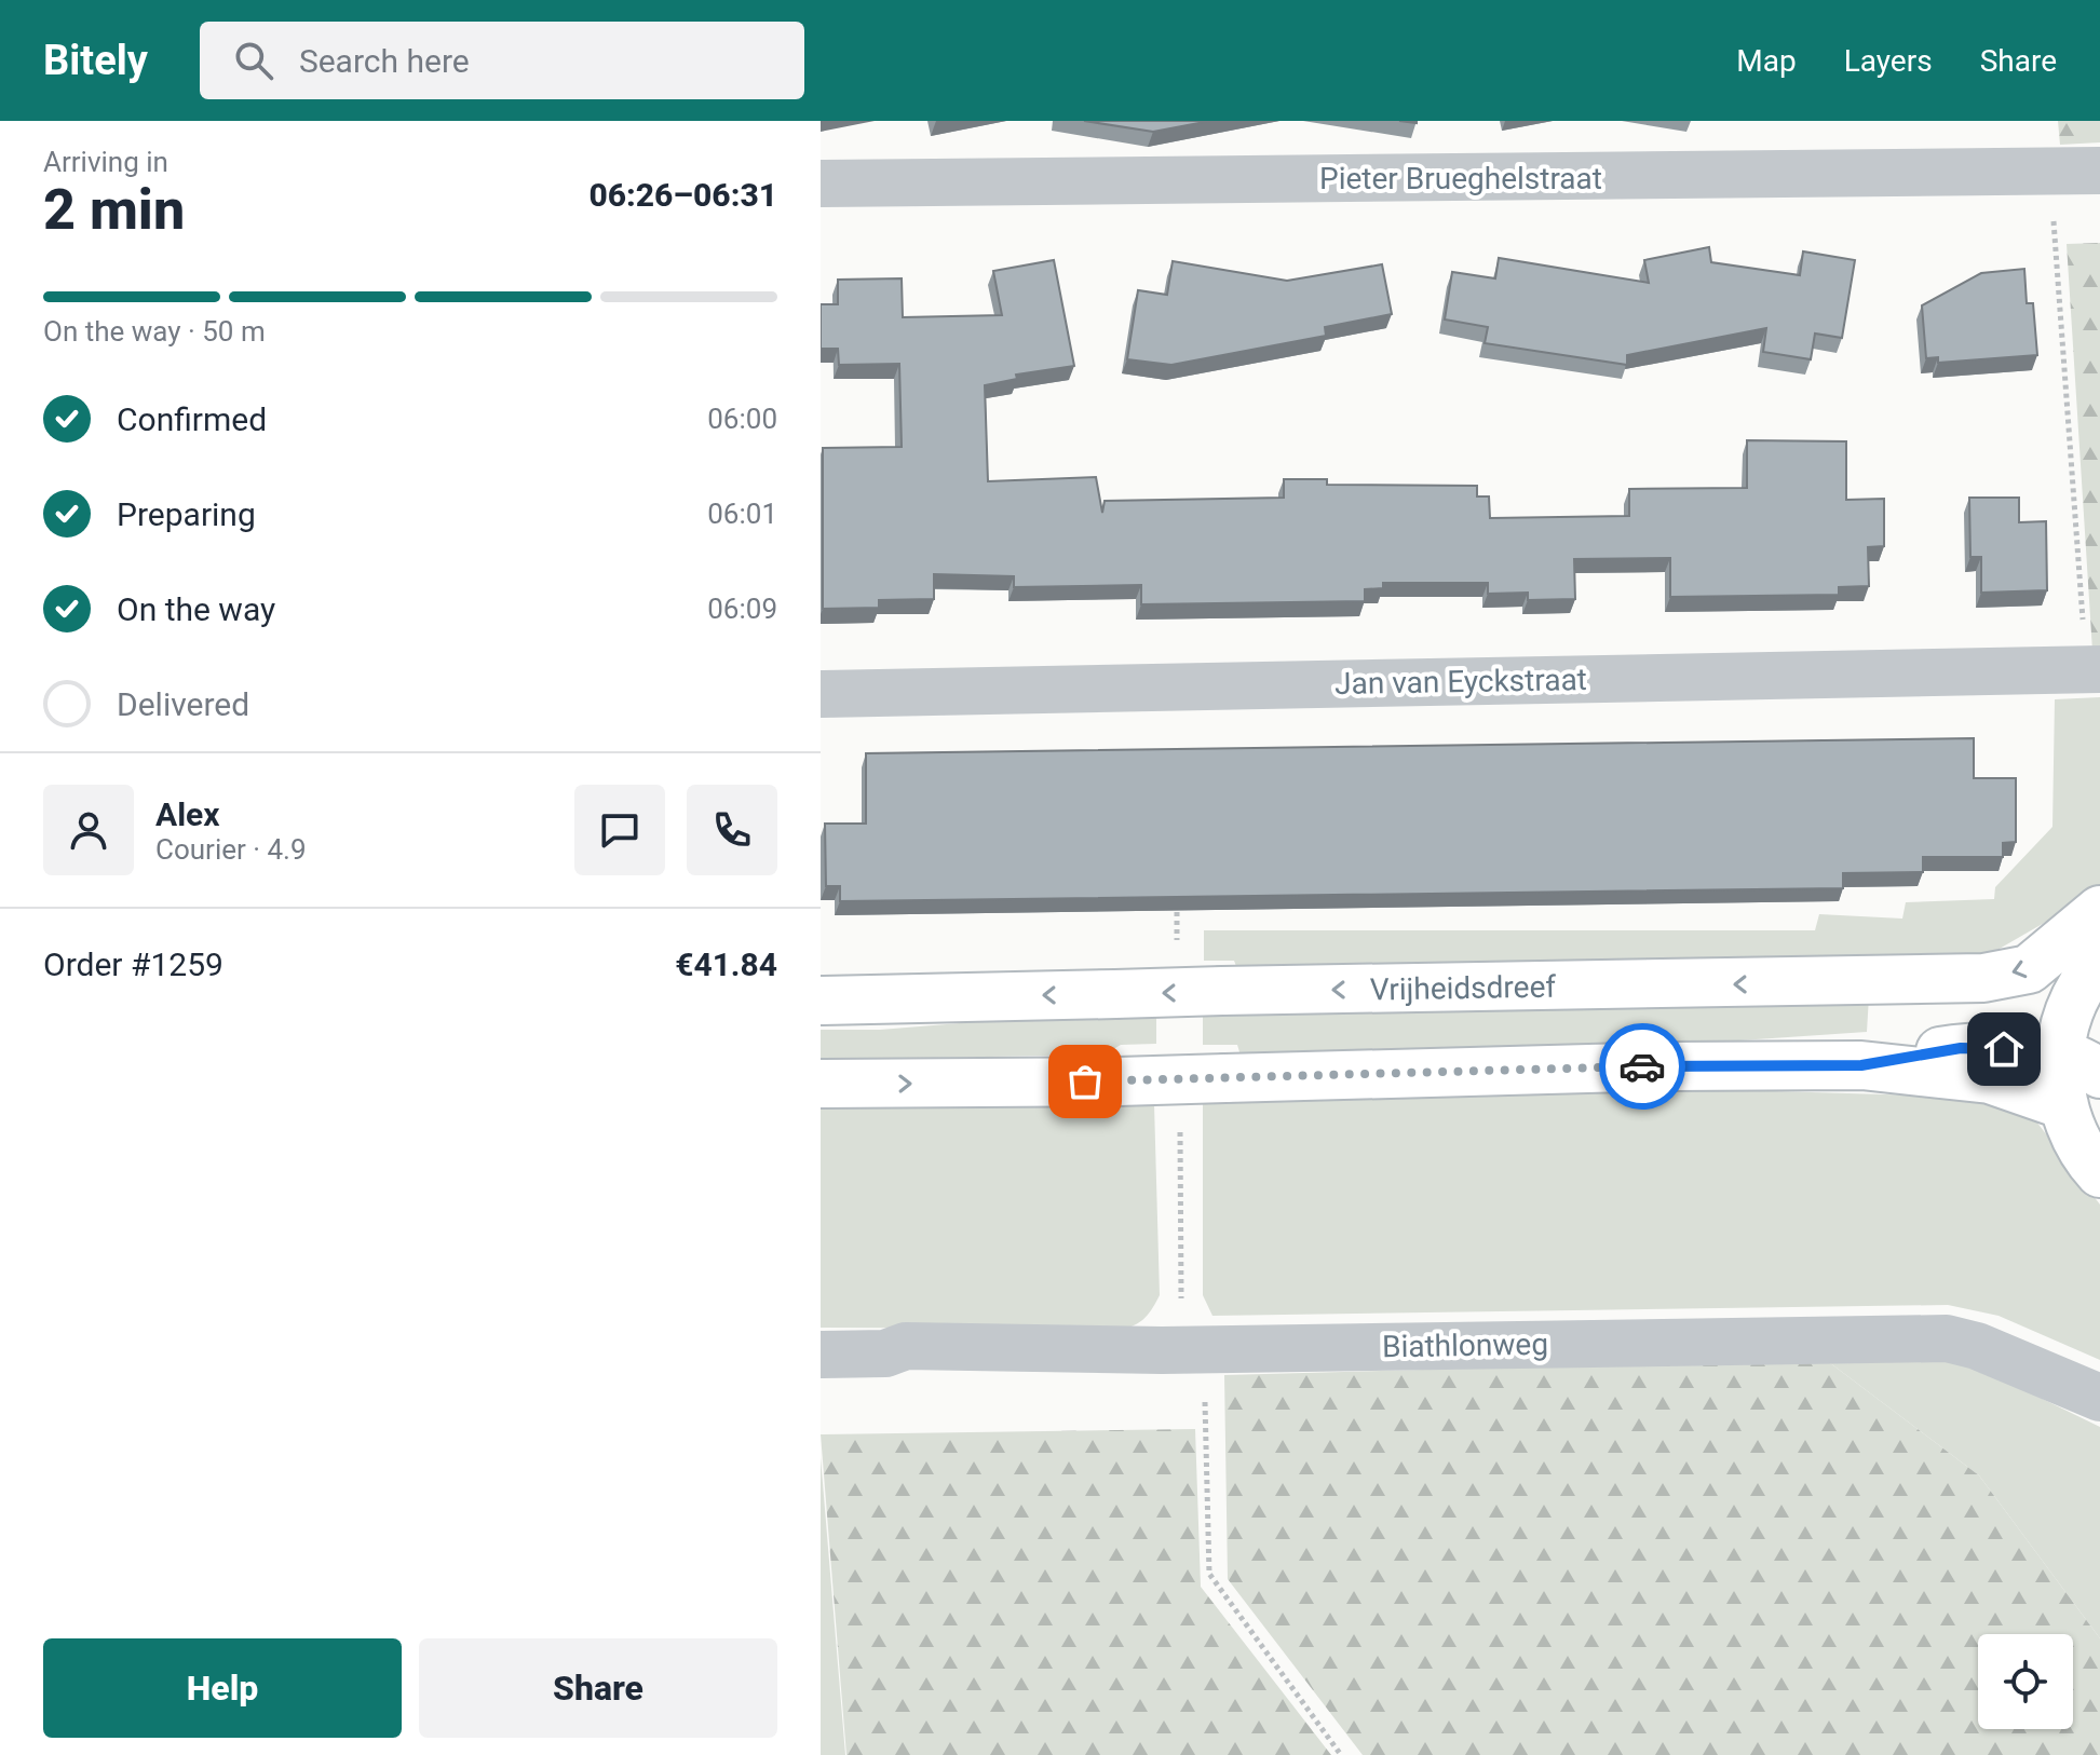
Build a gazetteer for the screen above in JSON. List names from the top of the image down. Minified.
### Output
{"streets":{"main road":["Vrijheidsdreef"],"street":["Pieter Brueghelstraat","Jan van Eyckstraat","Biathlonweg"]},"page":{"header":"Bitely","search":"Search here","nav":["Map","Layers","Share"],"heading":["2 min","Arriving in","06:26–06:31"],"panel":["Alex","Courier · 4.9","Order #1259","€41.84"],"bar":"On the way · 50 m","list":[["Confirmed","06:00"],["Preparing","06:01"],["On the way","06:09"],"Delivered"],"buttons":["Help","Share"]}}
